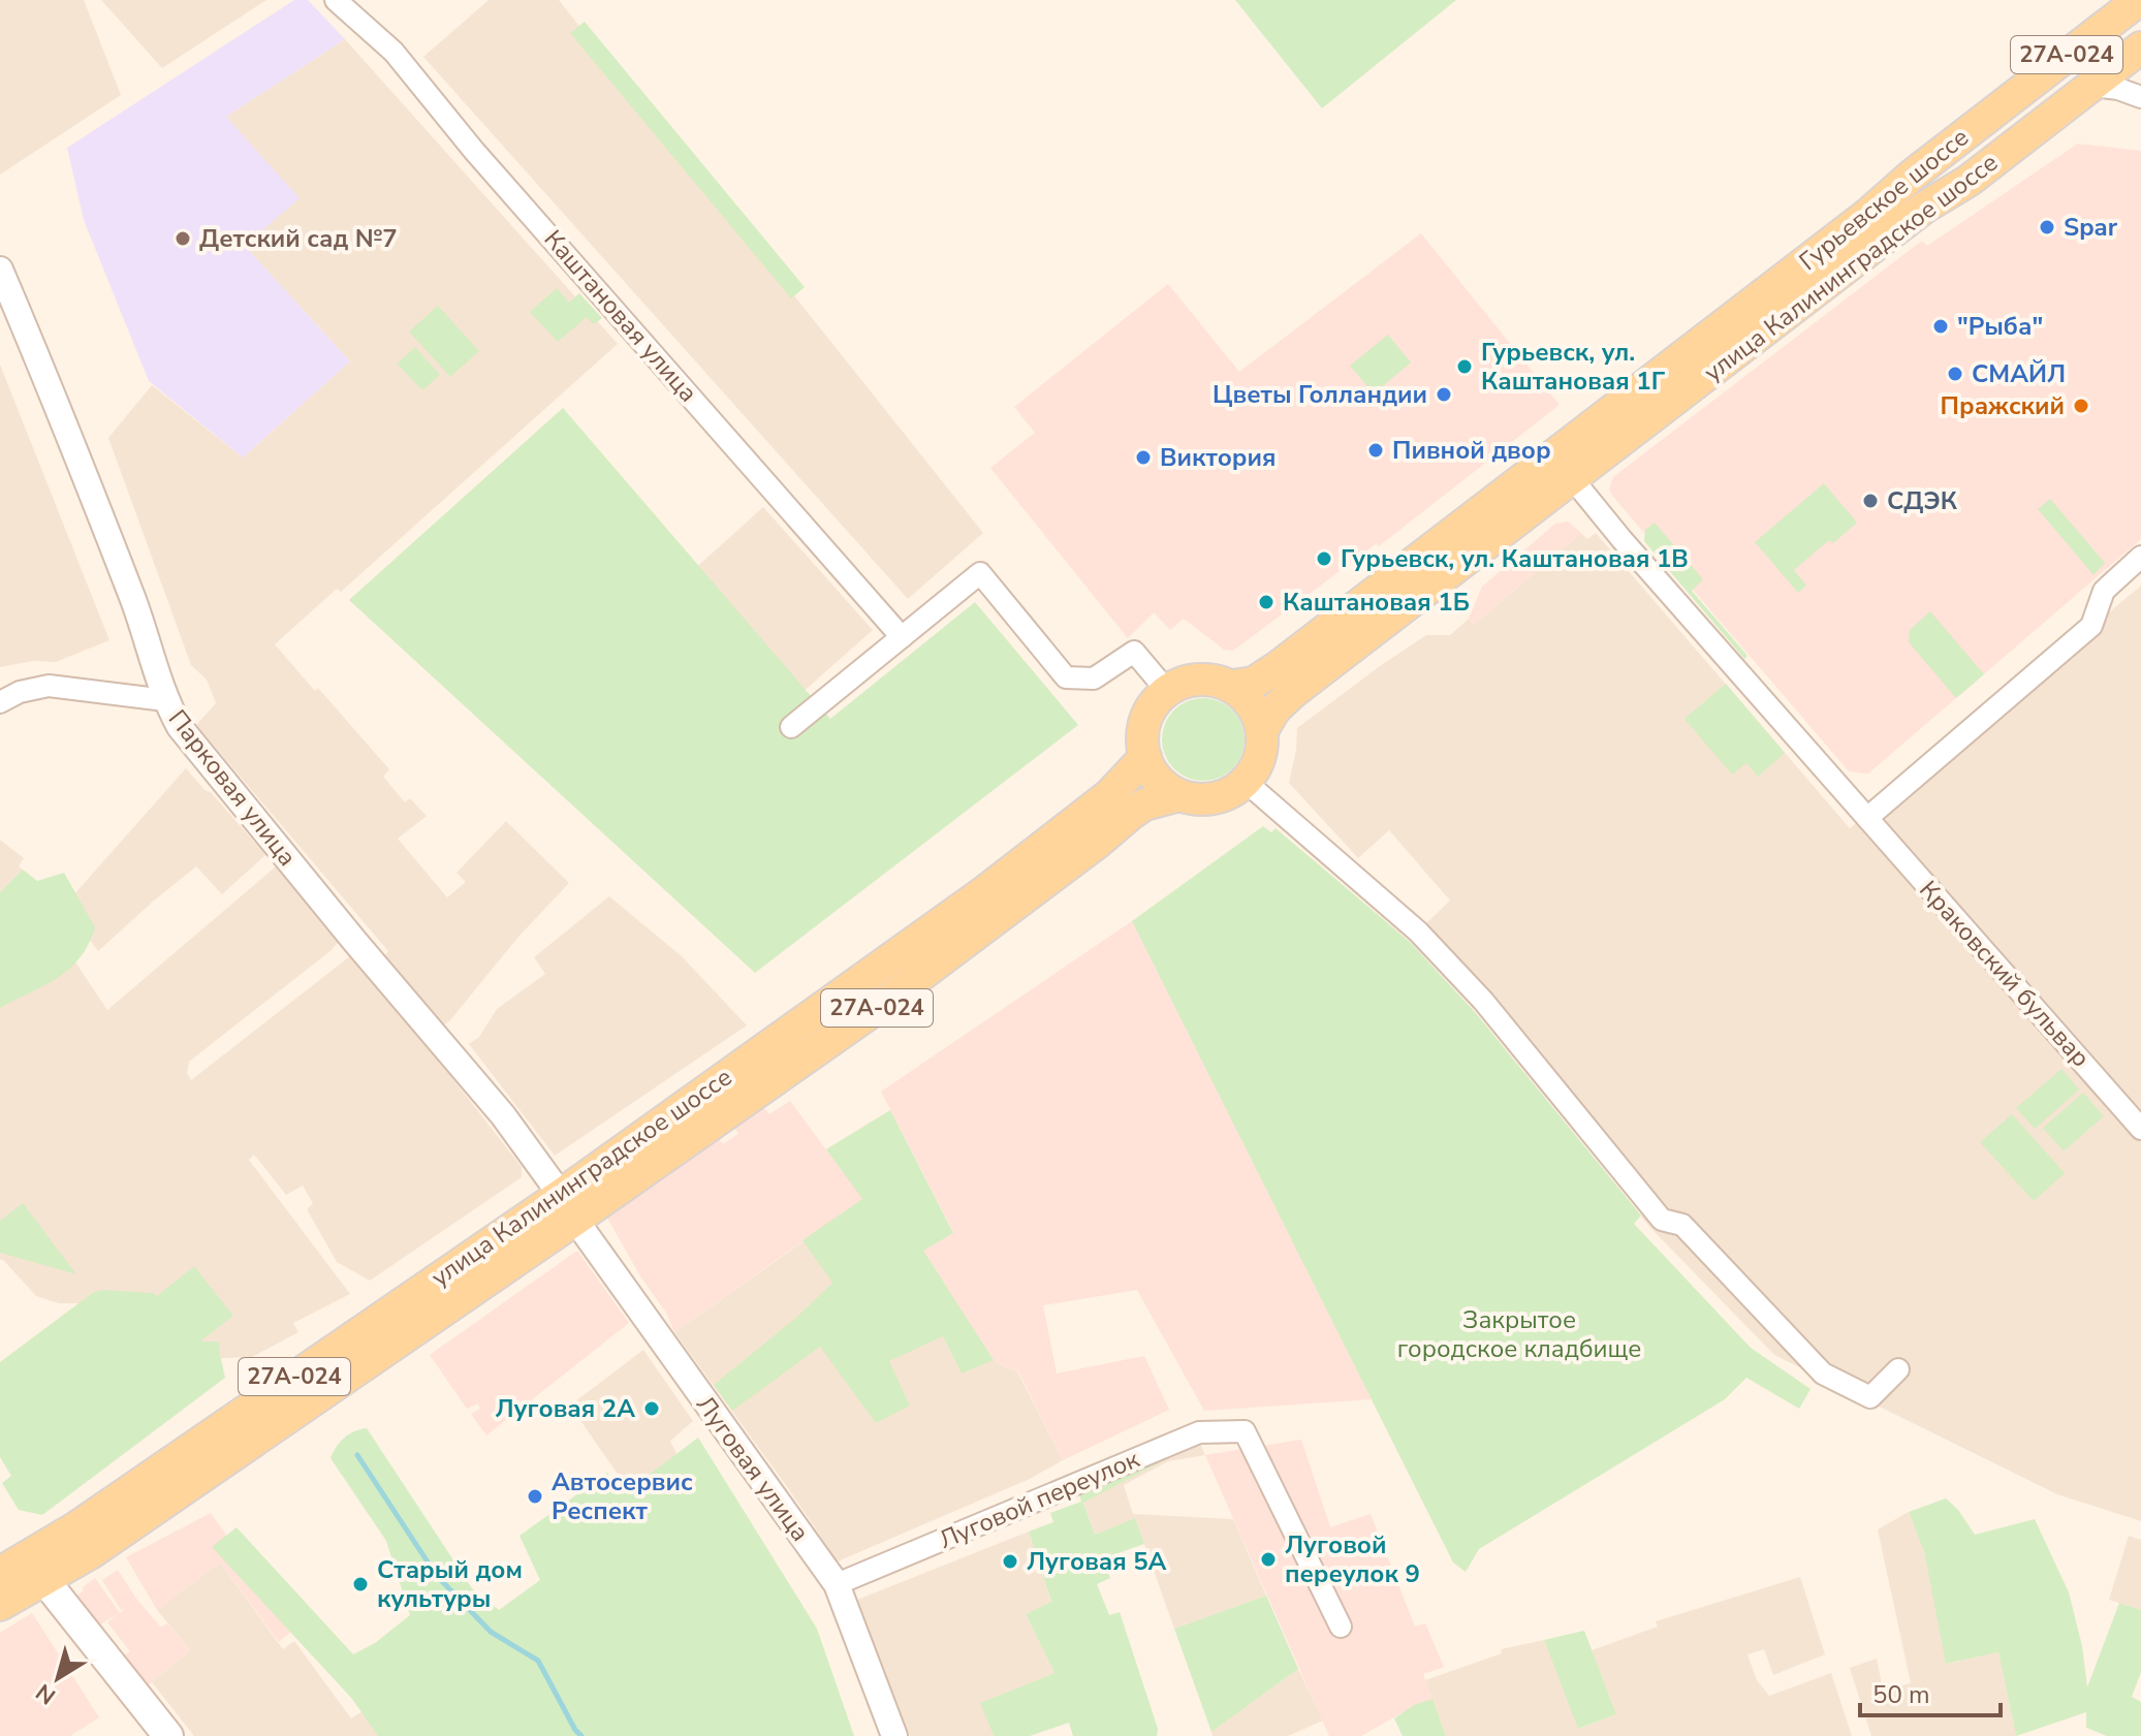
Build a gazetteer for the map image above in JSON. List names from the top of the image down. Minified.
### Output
{"streets":{"main road":["27А-024","Гурьевское шоссе","улица Калининградское шоссе"],"street":["Каштановая улица","Парковая улица","Краковский бульвар","Луговая улица","Луговой переулок"]},"crossings":[["27А-024","Гурьевское шоссе"],["27А-024","улица Калининградское шоссе"],["Гурьевское шоссе","улица Калининградское шоссе"],["улица Калининградское шоссе","Парковая улица"],["улица Калининградское шоссе","Краковский бульвар"],["улица Калининградское шоссе","Луговая улица"],["Парковая улица","Луговая улица"],["Луговая улица","Луговой переулок"]],"parks":["Закрытое городское кладбище"],"places":["Spar","Детский сад №7","\"Рыба\"","Гурьевск, ул. Каштановая 1Г","СМАЙЛ","Цветы Голландии","Пражский","Пивной двор","Виктория","СДЭК","Гурьевск, ул. Каштановая 1В","Каштановая 1Б","Луговая 2А","Автосервис Респект","Луговой переулок 9","Луговая 5А","Старый дом культуры"],"scale_bar":"50 m","north":"bottom left"}
